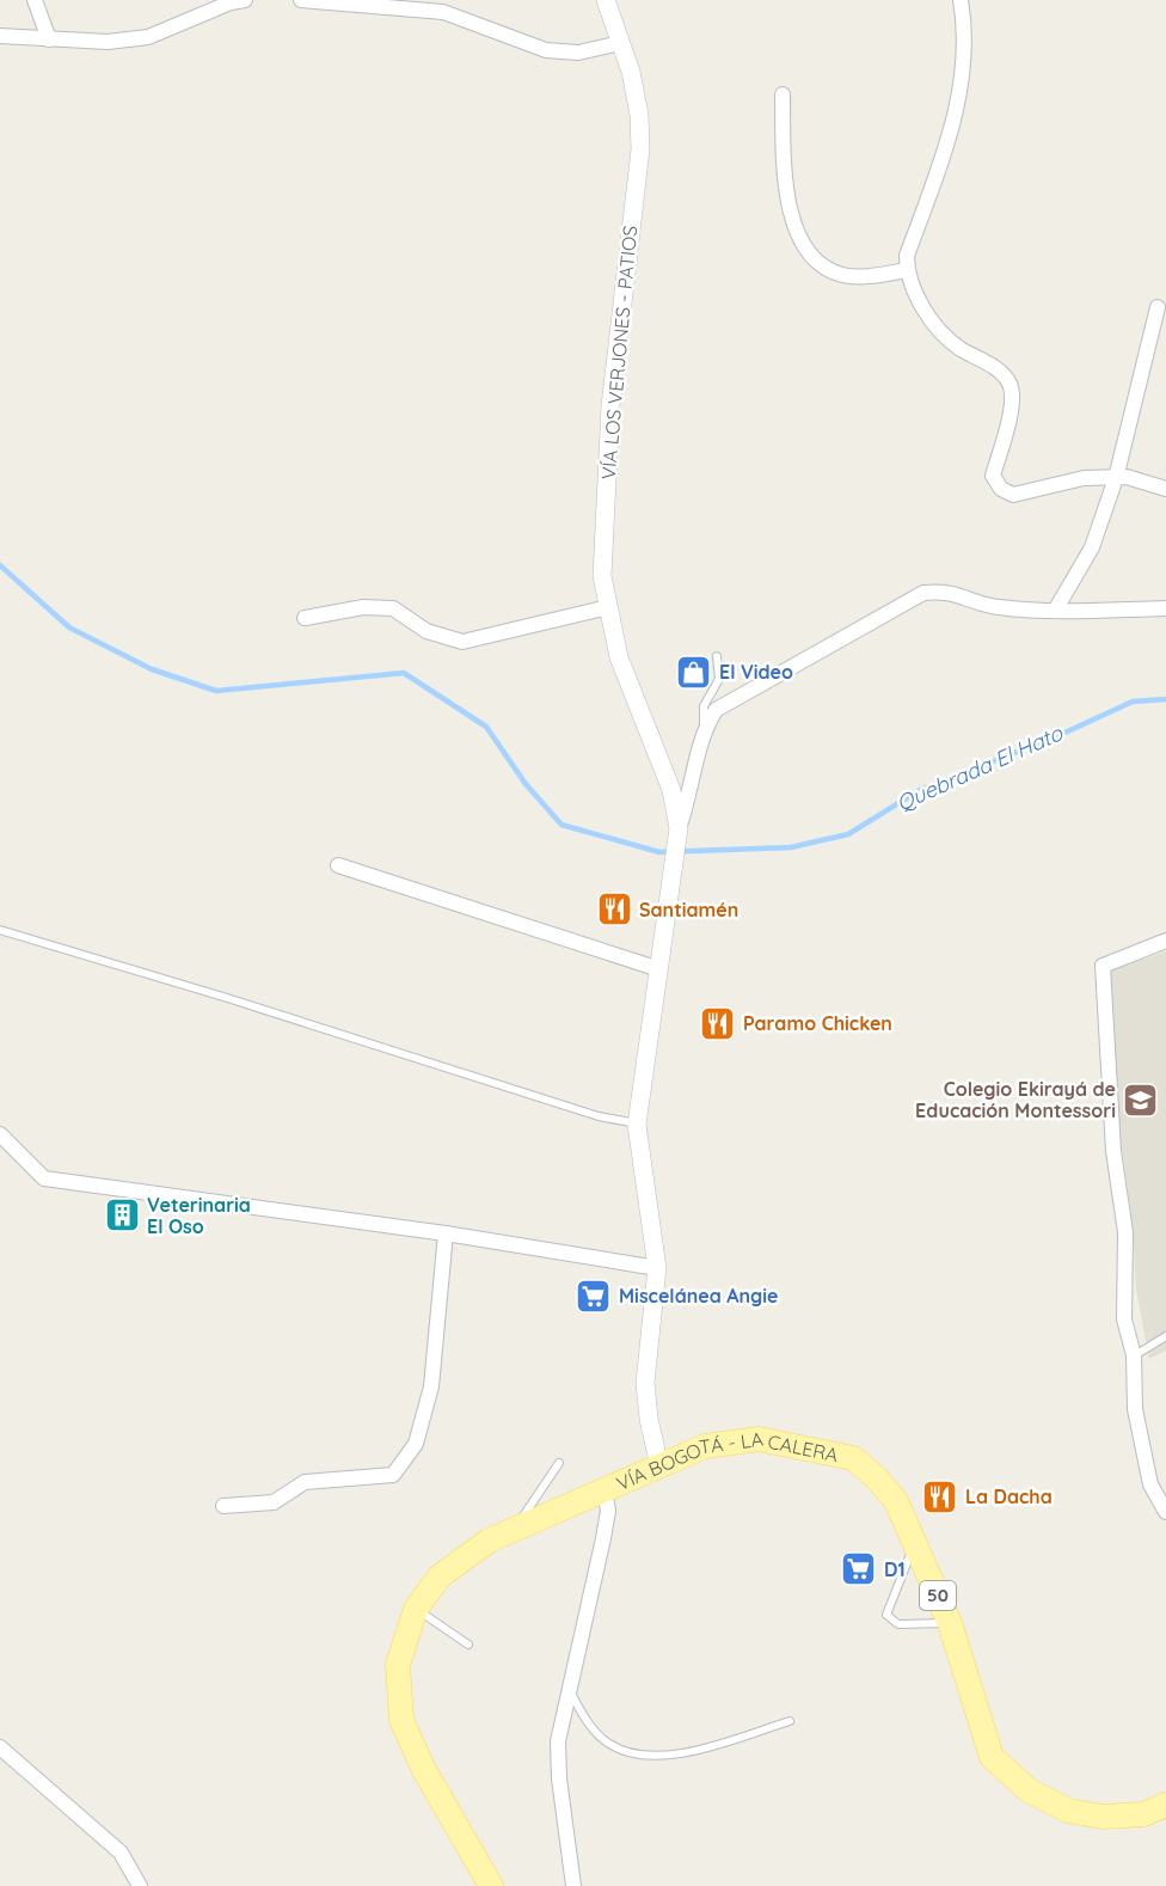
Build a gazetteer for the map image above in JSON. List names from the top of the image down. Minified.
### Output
{"streets":{"main road":["VÍA BOGOTÁ - LA CALERA","50"],"street":["VÍA LOS VERJONES - PATIOS"]},"crossings":[["VÍA LOS VERJONES - PATIOS","VÍA BOGOTÁ - LA CALERA"]],"water":["Quebrada El Hato"],"places":{"shop":["El Video"],"restaurant":["Santiamén","Paramo Chicken","La Dacha"],"school or university":["Colegio Ekirayá de Educación Montessori"],"building":["Veterinaria El Oso"],"supermarket":["Miscelánea Angie","D1"]}}
